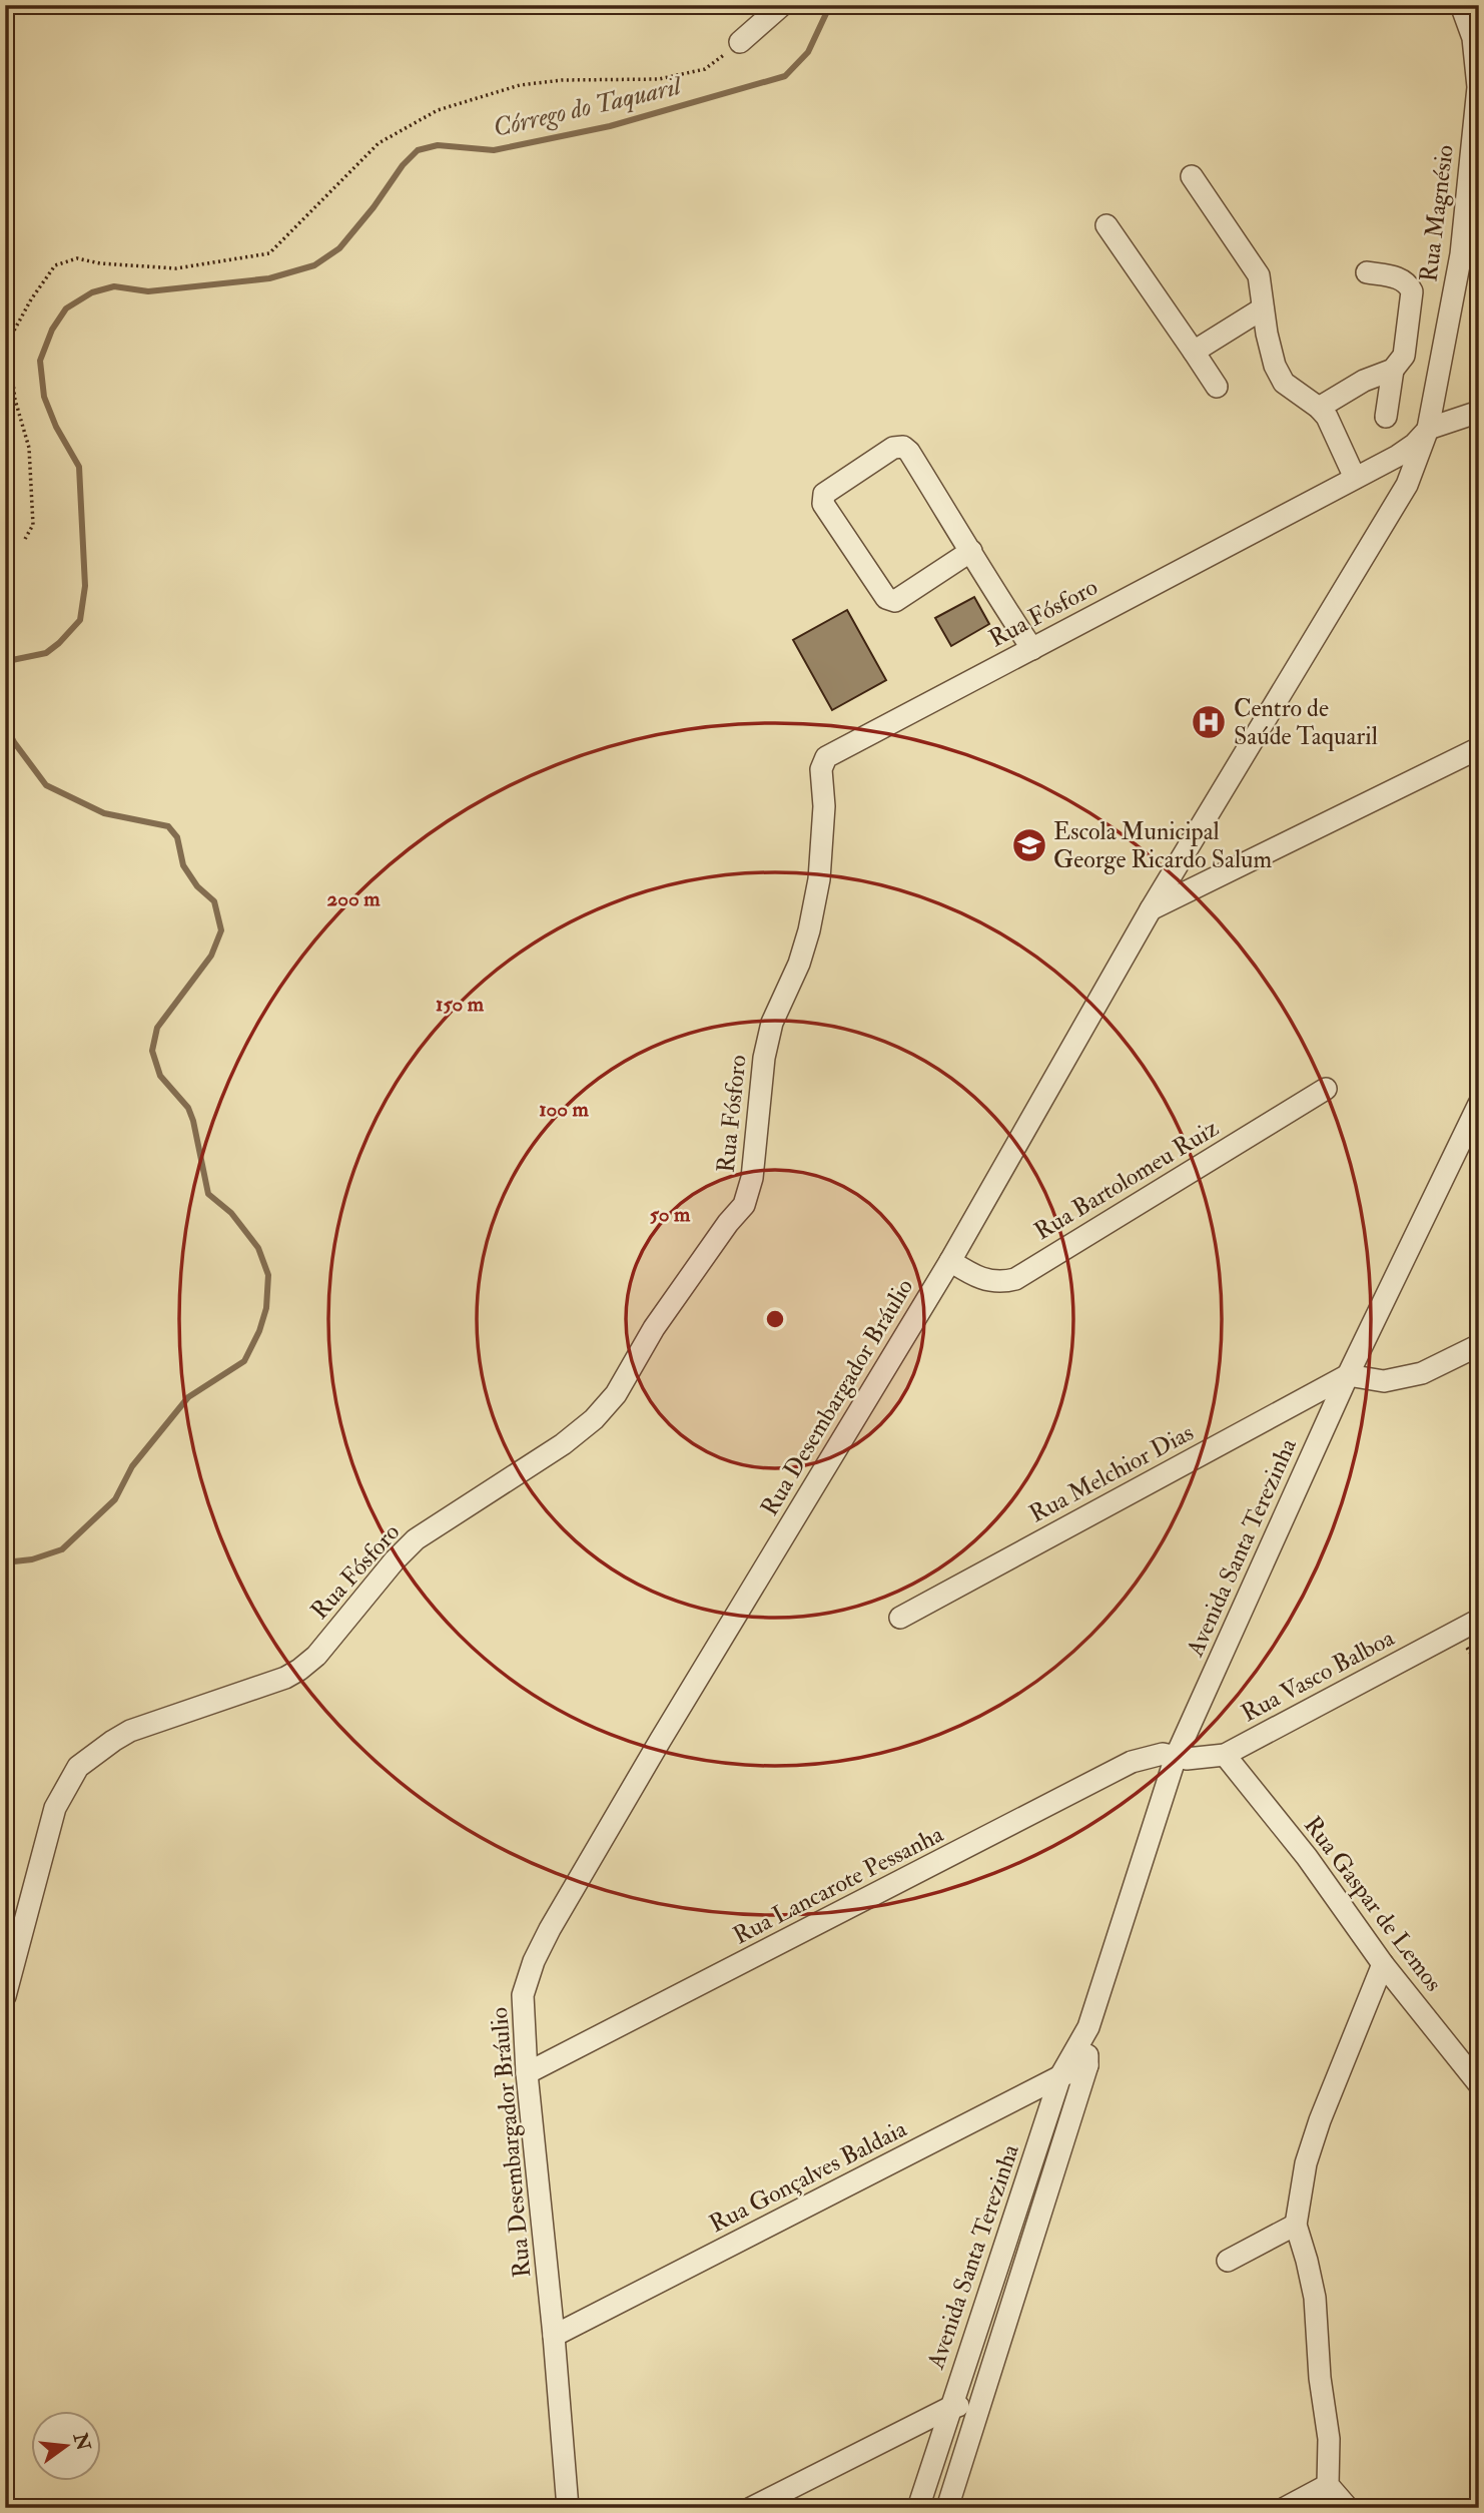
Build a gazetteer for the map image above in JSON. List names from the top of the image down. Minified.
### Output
{"streets":{"street":["Rua Magnésio","Rua Fósforo","Rua Bartolomeu Ruiz","Rua Desembargador Bráulio","Rua Melchior Dias","Avenida Santa Terezinha","Rua Vasco Balboa","Rua Lancarote Pessanha","Rua Gaspar de Lemos","Rua Gonçalves Baldaia"]},"crossings":[["Rua Magnésio","Rua Fósforo"],["Rua Magnésio","Rua Desembargador Bráulio"],["Rua Fósforo","Rua Desembargador Bráulio"],["Rua Bartolomeu Ruiz","Rua Desembargador Bráulio"],["Rua Desembargador Bráulio","Rua Lancarote Pessanha"],["Rua Desembargador Bráulio","Rua Gonçalves Baldaia"],["Rua Melchior Dias","Avenida Santa Terezinha"],["Avenida Santa Terezinha","Rua Vasco Balboa"],["Avenida Santa Terezinha","Rua Lancarote Pessanha"],["Avenida Santa Terezinha","Rua Gonçalves Baldaia"],["Rua Vasco Balboa","Rua Lancarote Pessanha"],["Rua Vasco Balboa","Rua Gaspar de Lemos"]],"water":["Córrego do Taquaril"],"places":{"hospital":["Centro de Saúde Taquaril"],"school or university":["Escola Municipal George Ricardo Salum"]},"north":"right","rings":["200 m","150 m","100 m","50 m"]}
